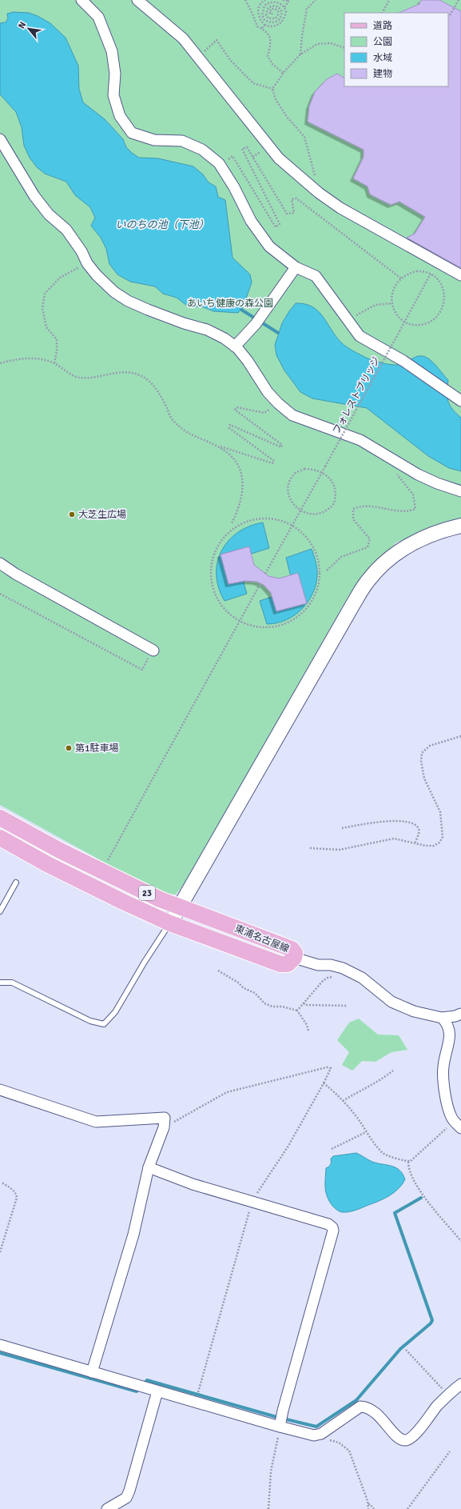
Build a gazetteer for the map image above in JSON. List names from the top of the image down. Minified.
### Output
{"streets":{"main road":["23","東浦名古屋線"],"path":["フォレストブリッジ"]},"water":["いのちの池（下池）"],"parks":["あいち健康の森公園"],"places":["大芝生広場","第1駐車場"],"legend":["道路","公園","水域","建物"],"north":"top left"}
